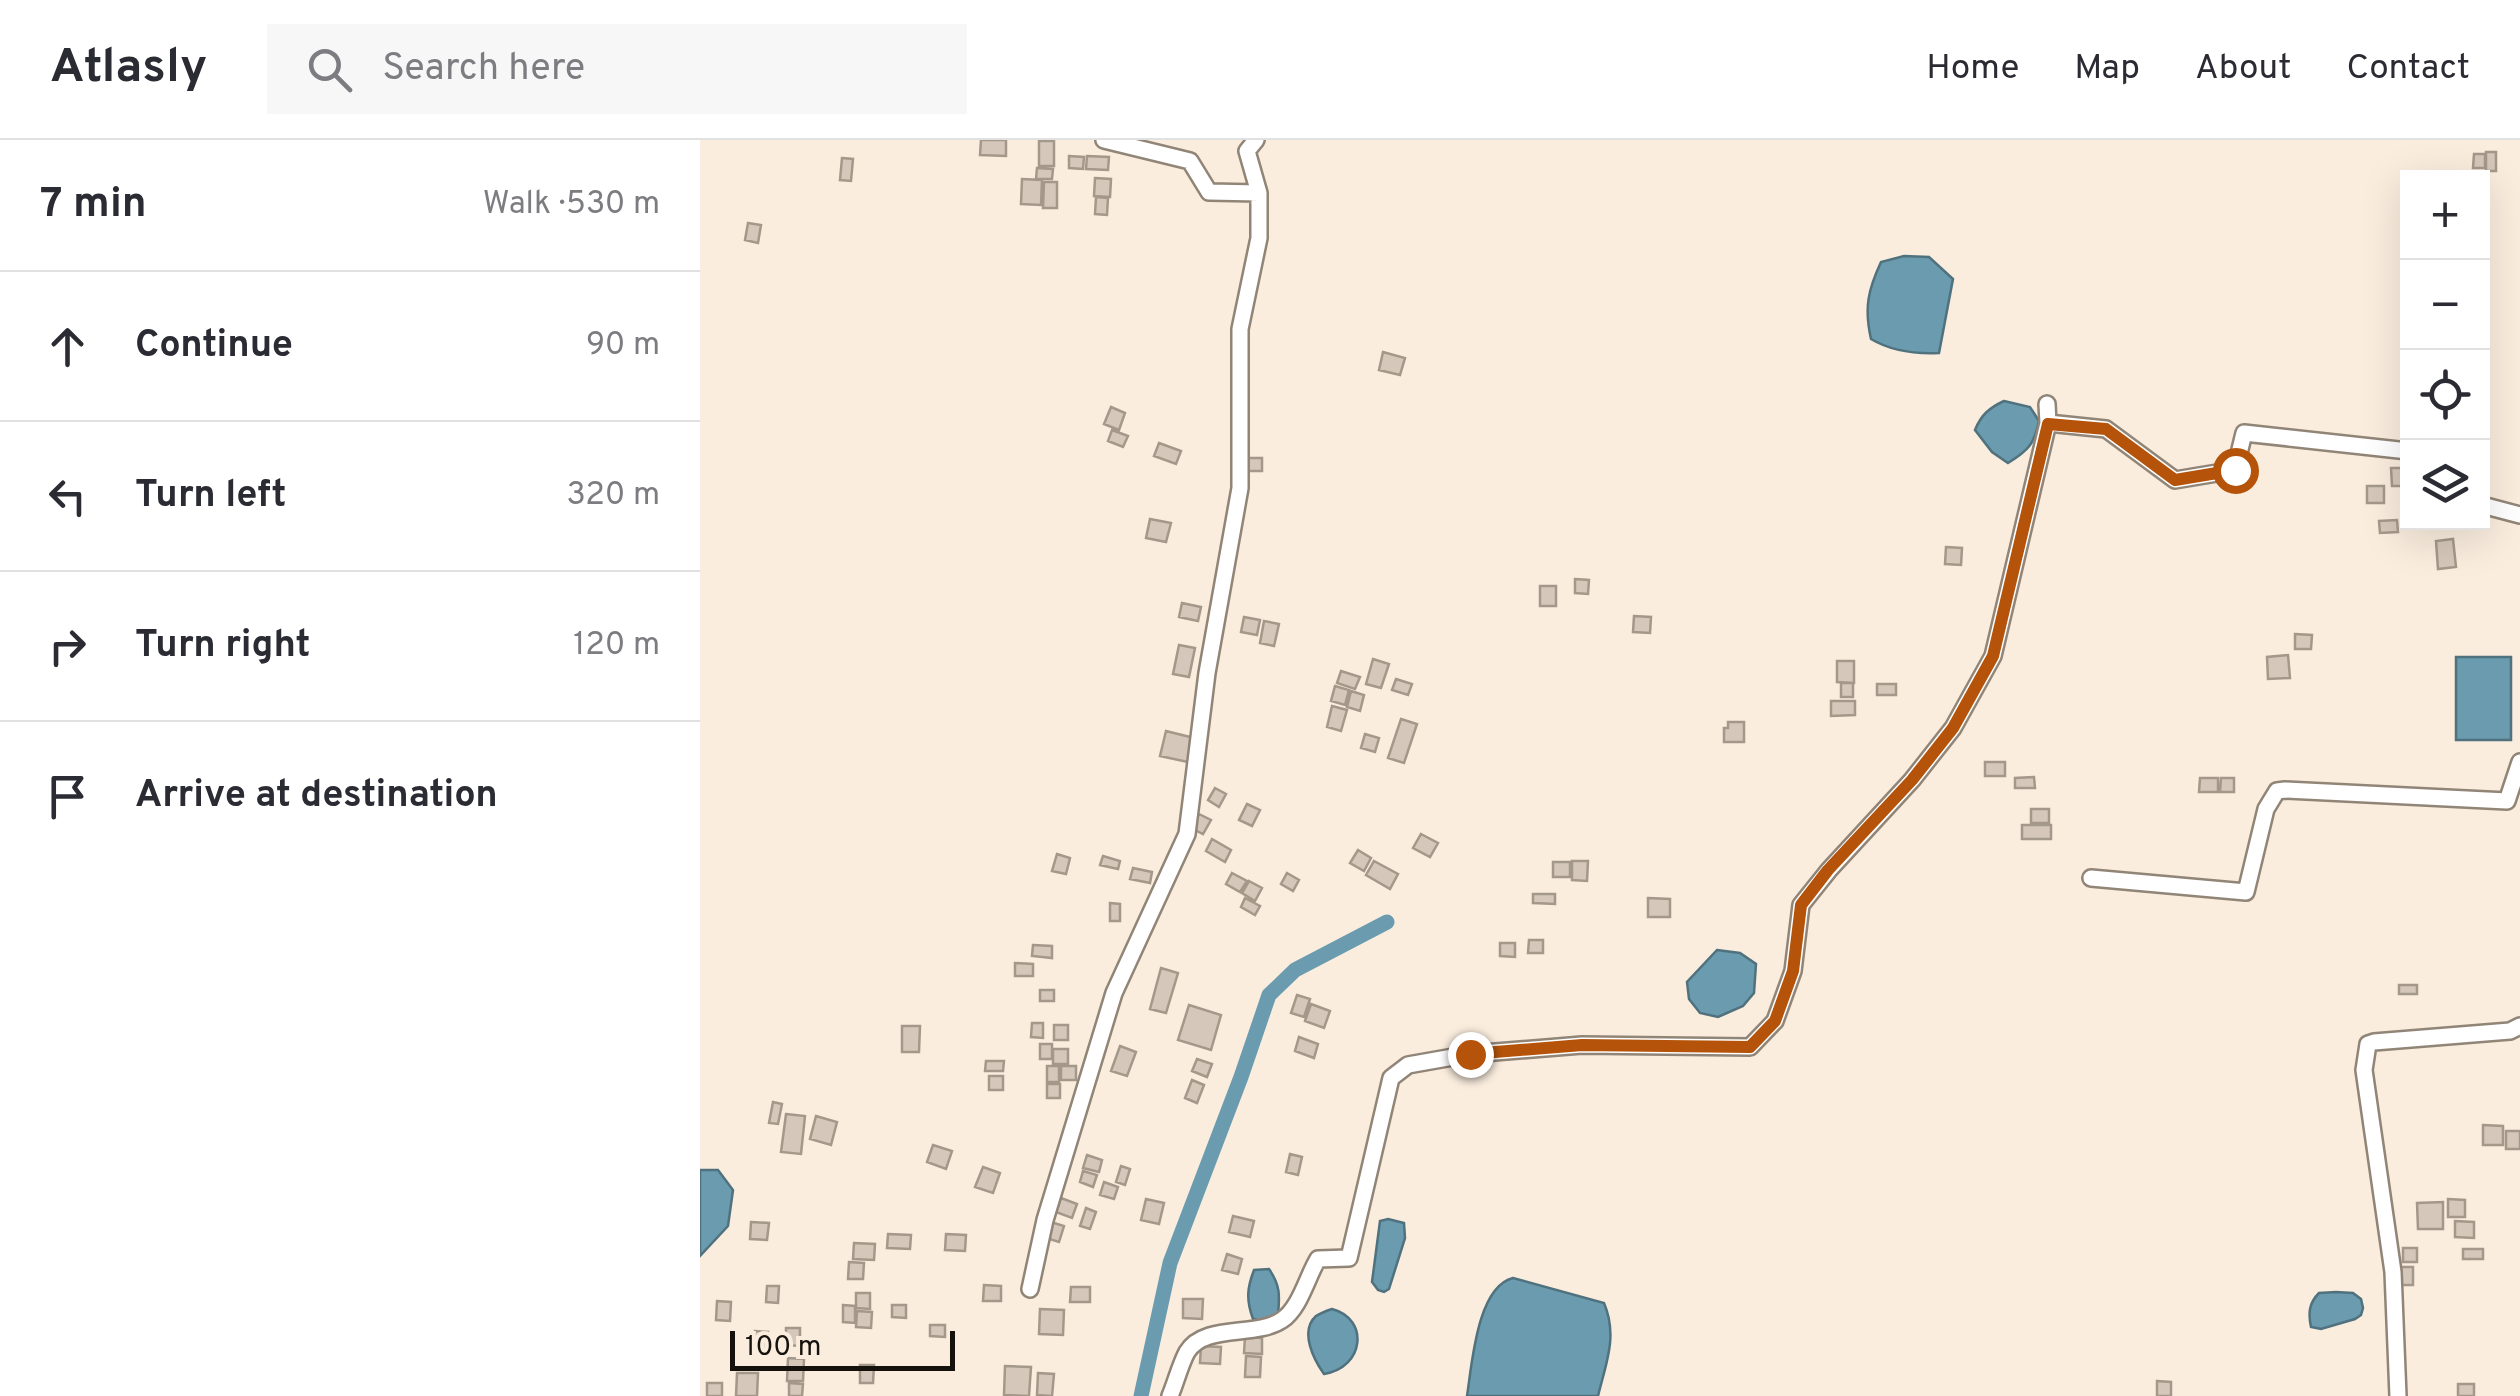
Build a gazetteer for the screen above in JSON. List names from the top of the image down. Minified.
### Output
{"scale_bar":"100 m","page":{"header":"Atlasly","search":"Search here","nav":["Home","Map","About","Contact"],"heading":["7 min","Walk · 530 m"],"map_buttons":["+","−"],"list":[["Continue","90 m"],["Turn left","320 m"],["Turn right","120 m"],"Arrive at destination"],"scale":"100 m"}}
